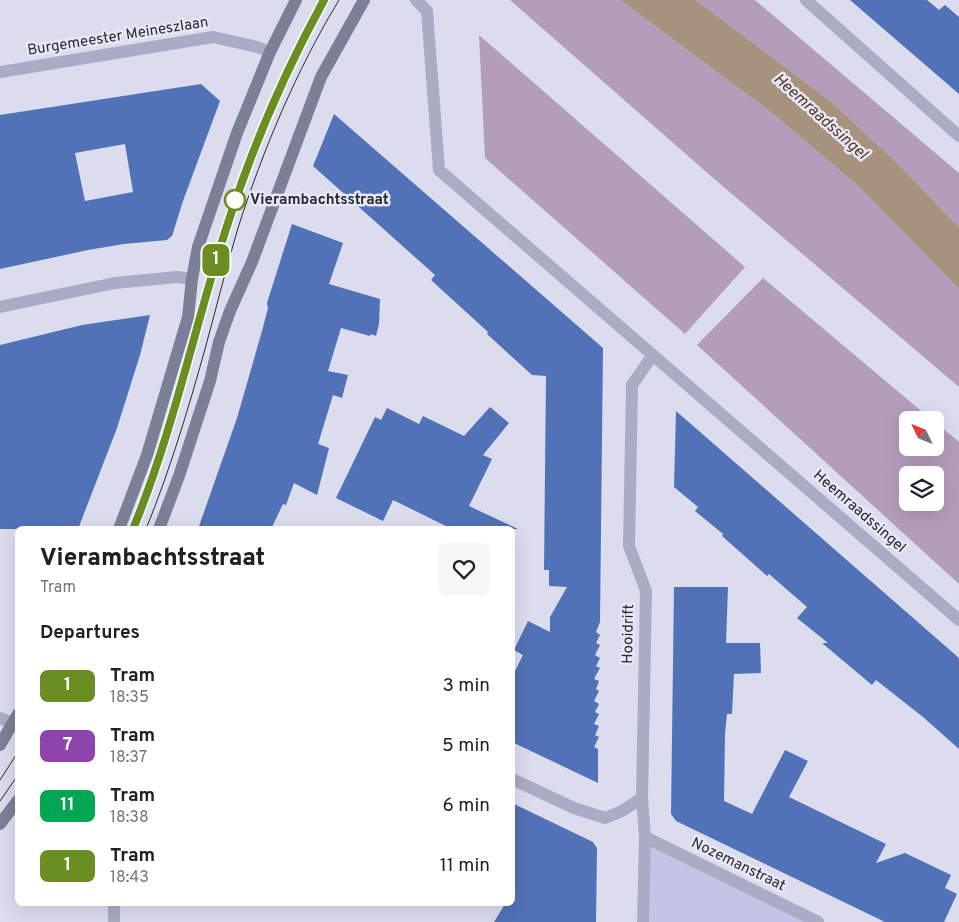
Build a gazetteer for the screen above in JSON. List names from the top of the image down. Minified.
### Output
{"streets":{"street":["Burgemeester Meineszlaan","Heemraadssingel","Hooidrift","Nozemanstraat"]},"crossings":[["Heemraadssingel","Hooidrift"],["Hooidrift","Nozemanstraat"]],"water":["Heemraadssingel"],"places":["Vierambachtsstraat"],"lines":["tram line 1"],"north":"top left","page":{"on_map":"1","heading":[["Vierambachtsstraat","Tram"],"Departures"],"list":[{"mark":"1","name":"Tram","note":"18:35","value":"3 min"},{"mark":"7","name":"Tram","note":"18:37","value":"5 min"},{"mark":"11","name":"Tram","note":"18:38","value":"6 min"},{"mark":"1","name":"Tram","note":"18:43","value":"11 min"}]}}
